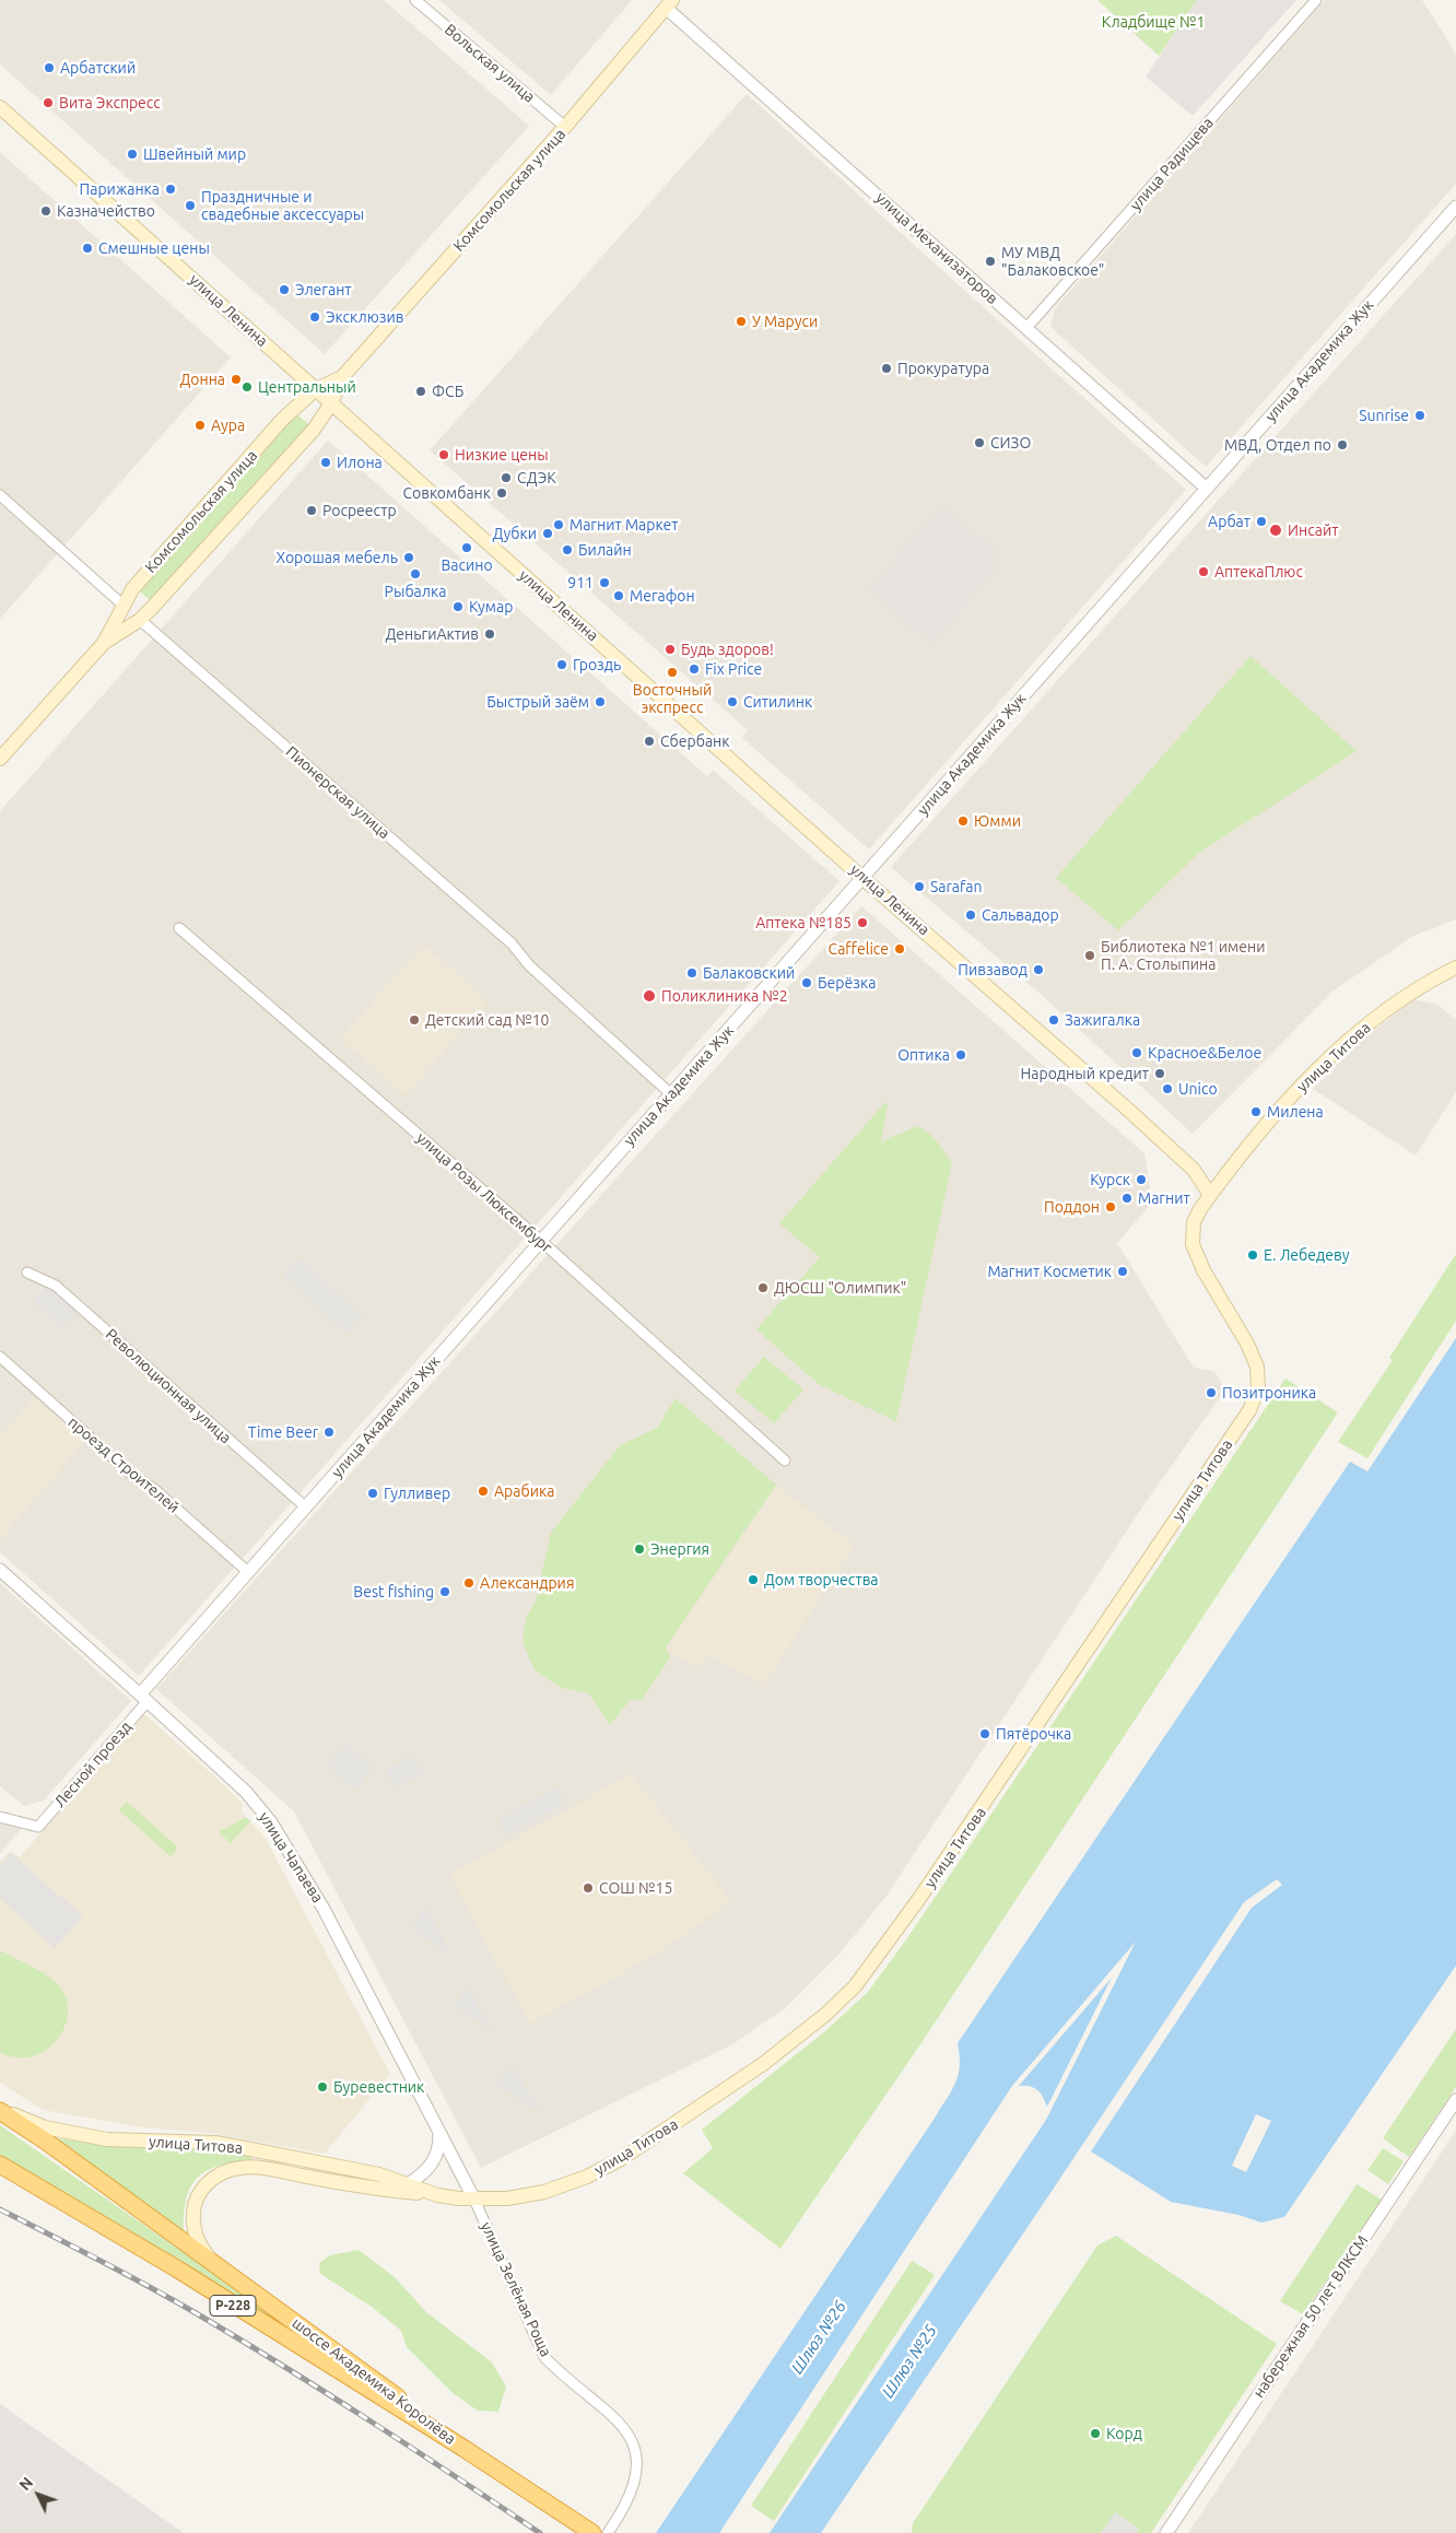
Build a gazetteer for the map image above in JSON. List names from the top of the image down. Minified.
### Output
{"streets":{"highway":["Р-228","шоссе Академика Королёва"],"main road":["Комсомольская улица","улица Ленина","Пионерская улица","улица Титова"],"street":["Вольская улица","улица Радищева","улица Механизаторов","улица Академика Жук","улица Розы Люксембург","Революционная улица","проезд Строителей","Лесной проезд","улица Чапаева","улица Зелёная Роща","набережная 50 лет ВЛКСМ"]},"crossings":[["Вольская улица","Комсомольская улица"],["улица Радищева","улица Механизаторов"],["Комсомольская улица","улица Механизаторов"],["Комсомольская улица","улица Ленина"],["Комсомольская улица","Пионерская улица"],["улица Механизаторов","улица Академика Жук"],["улица Ленина","улица Академика Жук"],["улица Ленина","улица Титова"],["улица Академика Жук","Пионерская улица"],["улица Академика Жук","улица Розы Люксембург"],["улица Академика Жук","Революционная улица"],["улица Академика Жук","проезд Строителей"],["улица Академика Жук","Лесной проезд"],["улица Академика Жук","улица Чапаева"],["улица Титова","улица Чапаева"],["улица Титова","улица Зелёная Роща"],["улица Титова","шоссе Академика Королёва"],["Лесной проезд","улица Чапаева"],["улица Чапаева","улица Зелёная Роща"],["Р-228","шоссе Академика Королёва"]],"water":["Шлюз №26","Шлюз №25"],"parks":["Кладбище №1"],"places":["Арбатский","Вита Экспресс","Швейный мир","Парижанка","Праздничные и свадебные аксессуары","Казначейство","Смешные цены","МУ МВД \"Балаковское\"","Элегант","Эксклюзив","У Маруси","Прокуратура","Донна","Центральный","ФСБ","Sunrise","Аура","СИЗО","МВД, Отдел по","Низкие цены","Илона","СДЭК","Совкомбанк","Росреестр","Арбат","Магнит Маркет","Инсайт","Дубки","Васино","Билайн","Хорошая мебель","АптекаПлюс","Рыбалка","911","Мегафон","Кумар","ДеньгиАктив","Будь здоров!","Гроздь","Fix Price","Восточный экспресс","Быстрый заём","Ситилинк","Сбербанк","Юмми","Sarafan","Сальвадор","Аптека №185","Caffelice","Библиотека №1 имени П. А. Столыпина","Пивзавод","Балаковский","Берёзка","Поликлиника №2","Детский сад №10","Зажигалка","Красное&Белое","Оптика","Народный кредит","Unico","Милена","Курск","Магнит","Поддон","Е. Лебедеву","Магнит Косметик","ДЮСШ \"Олимпик\"","Позитроника","Time Beer","Арабика","Гулливер","Энергия","Дом творчества","Александрия","Best fishing","Пятёрочка","СОШ №15","Буревестник","Корд"],"north":"top left"}
